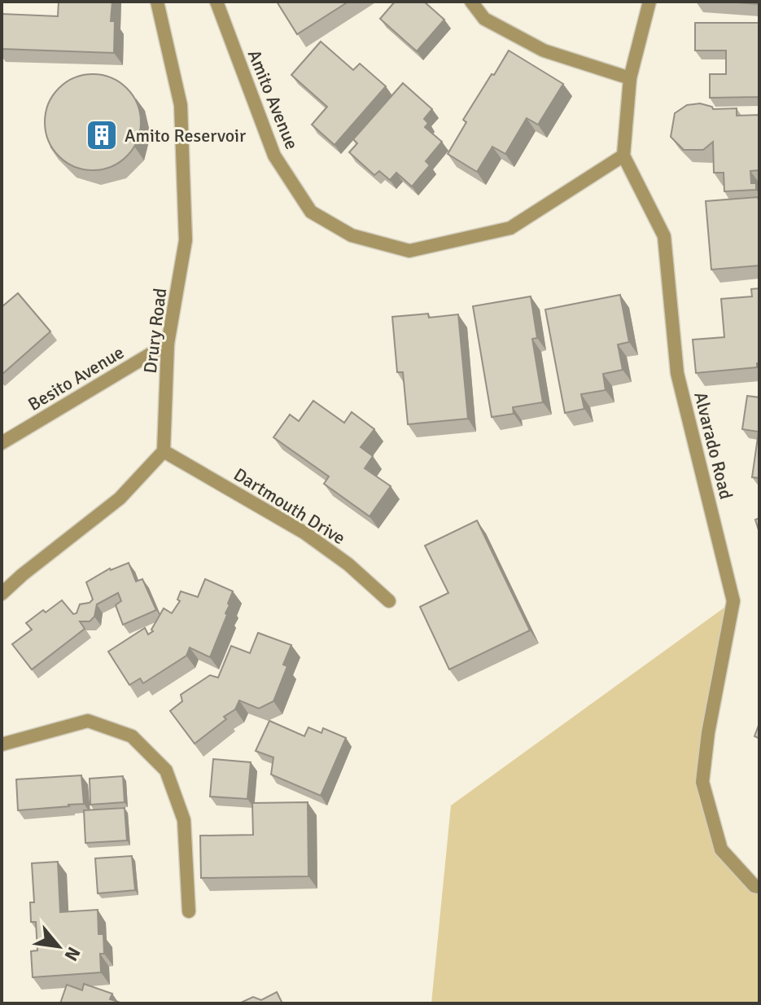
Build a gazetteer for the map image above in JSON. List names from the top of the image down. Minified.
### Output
{"streets":{"street":["Amito Avenue","Drury Road","Besito Avenue","Alvarado Road","Dartmouth Drive"]},"crossings":[["Amito Avenue","Alvarado Road"],["Drury Road","Besito Avenue"],["Drury Road","Dartmouth Drive"]],"places":{"building":["Amito Reservoir"]},"north":"bottom right"}
